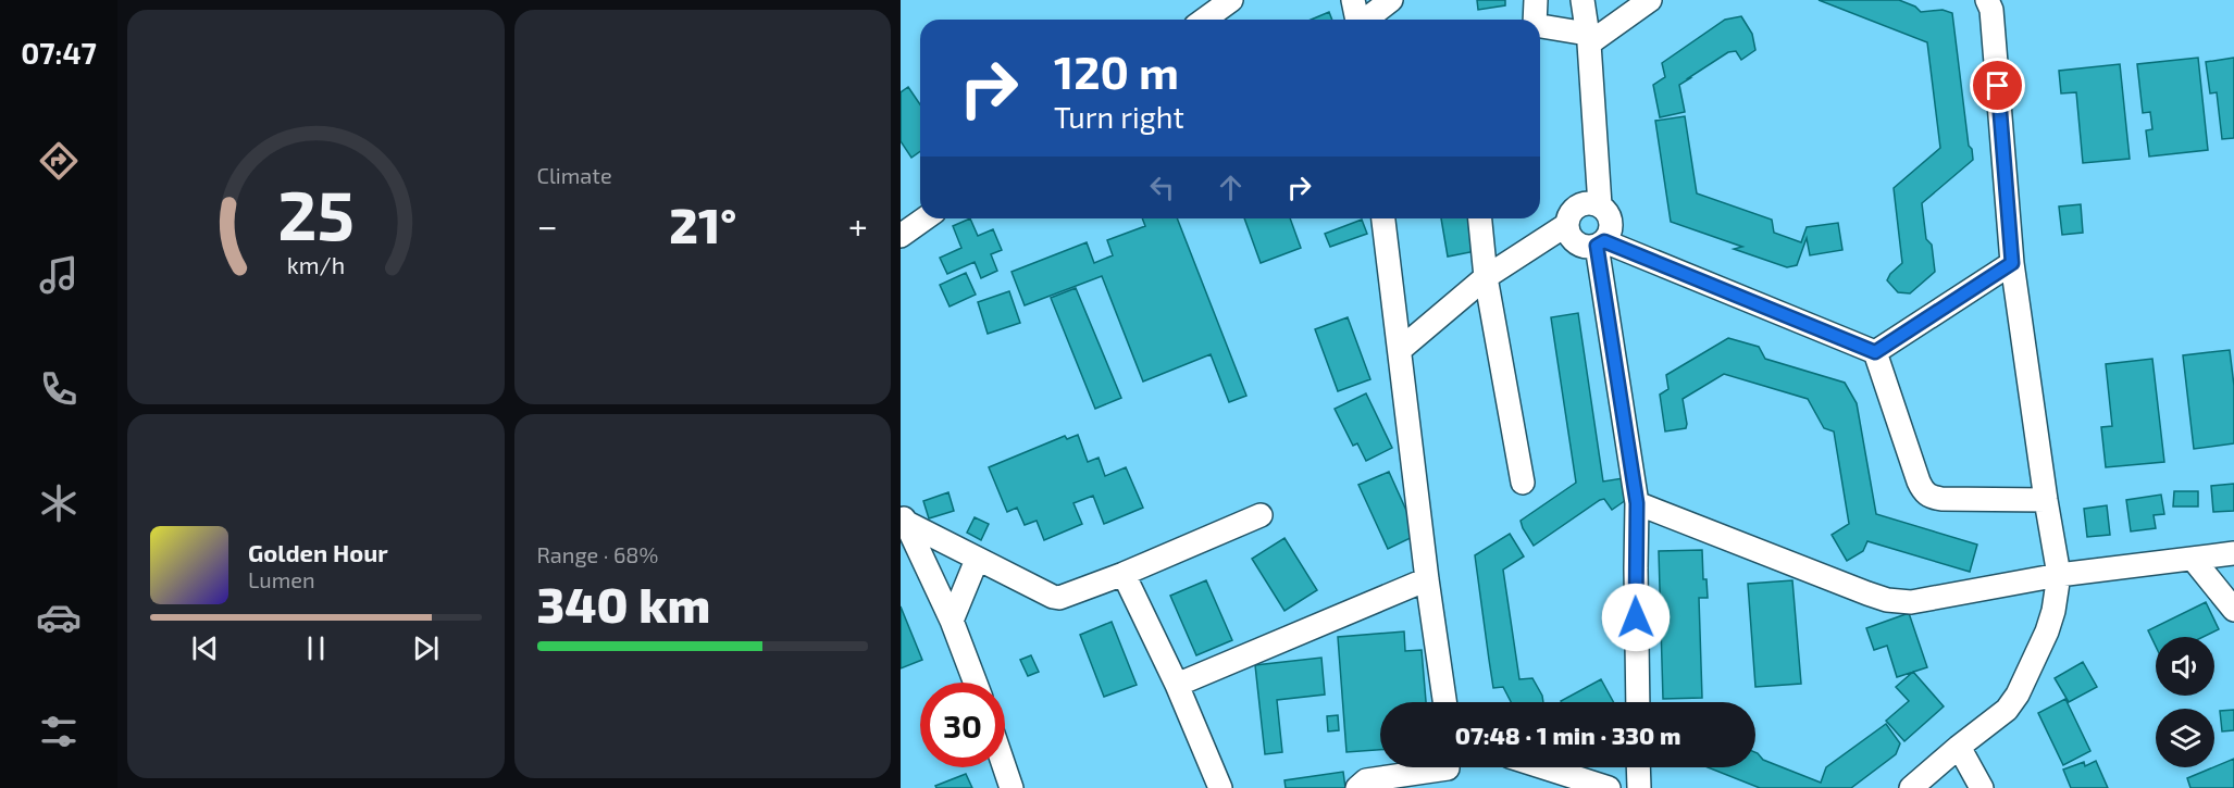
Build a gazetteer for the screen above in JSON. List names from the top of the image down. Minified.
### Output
{"page":{"tabs":"07:47","tile":["Climate",["Range · 68%","340 km"]],"turn":["120 m","Turn right"],"heat":["−","21°","+"],"song":["Golden Hour","Lumen"],"limit":"30","trip":"07:48 · 1 min · 330 m","gauge":["25","km/h"]}}
